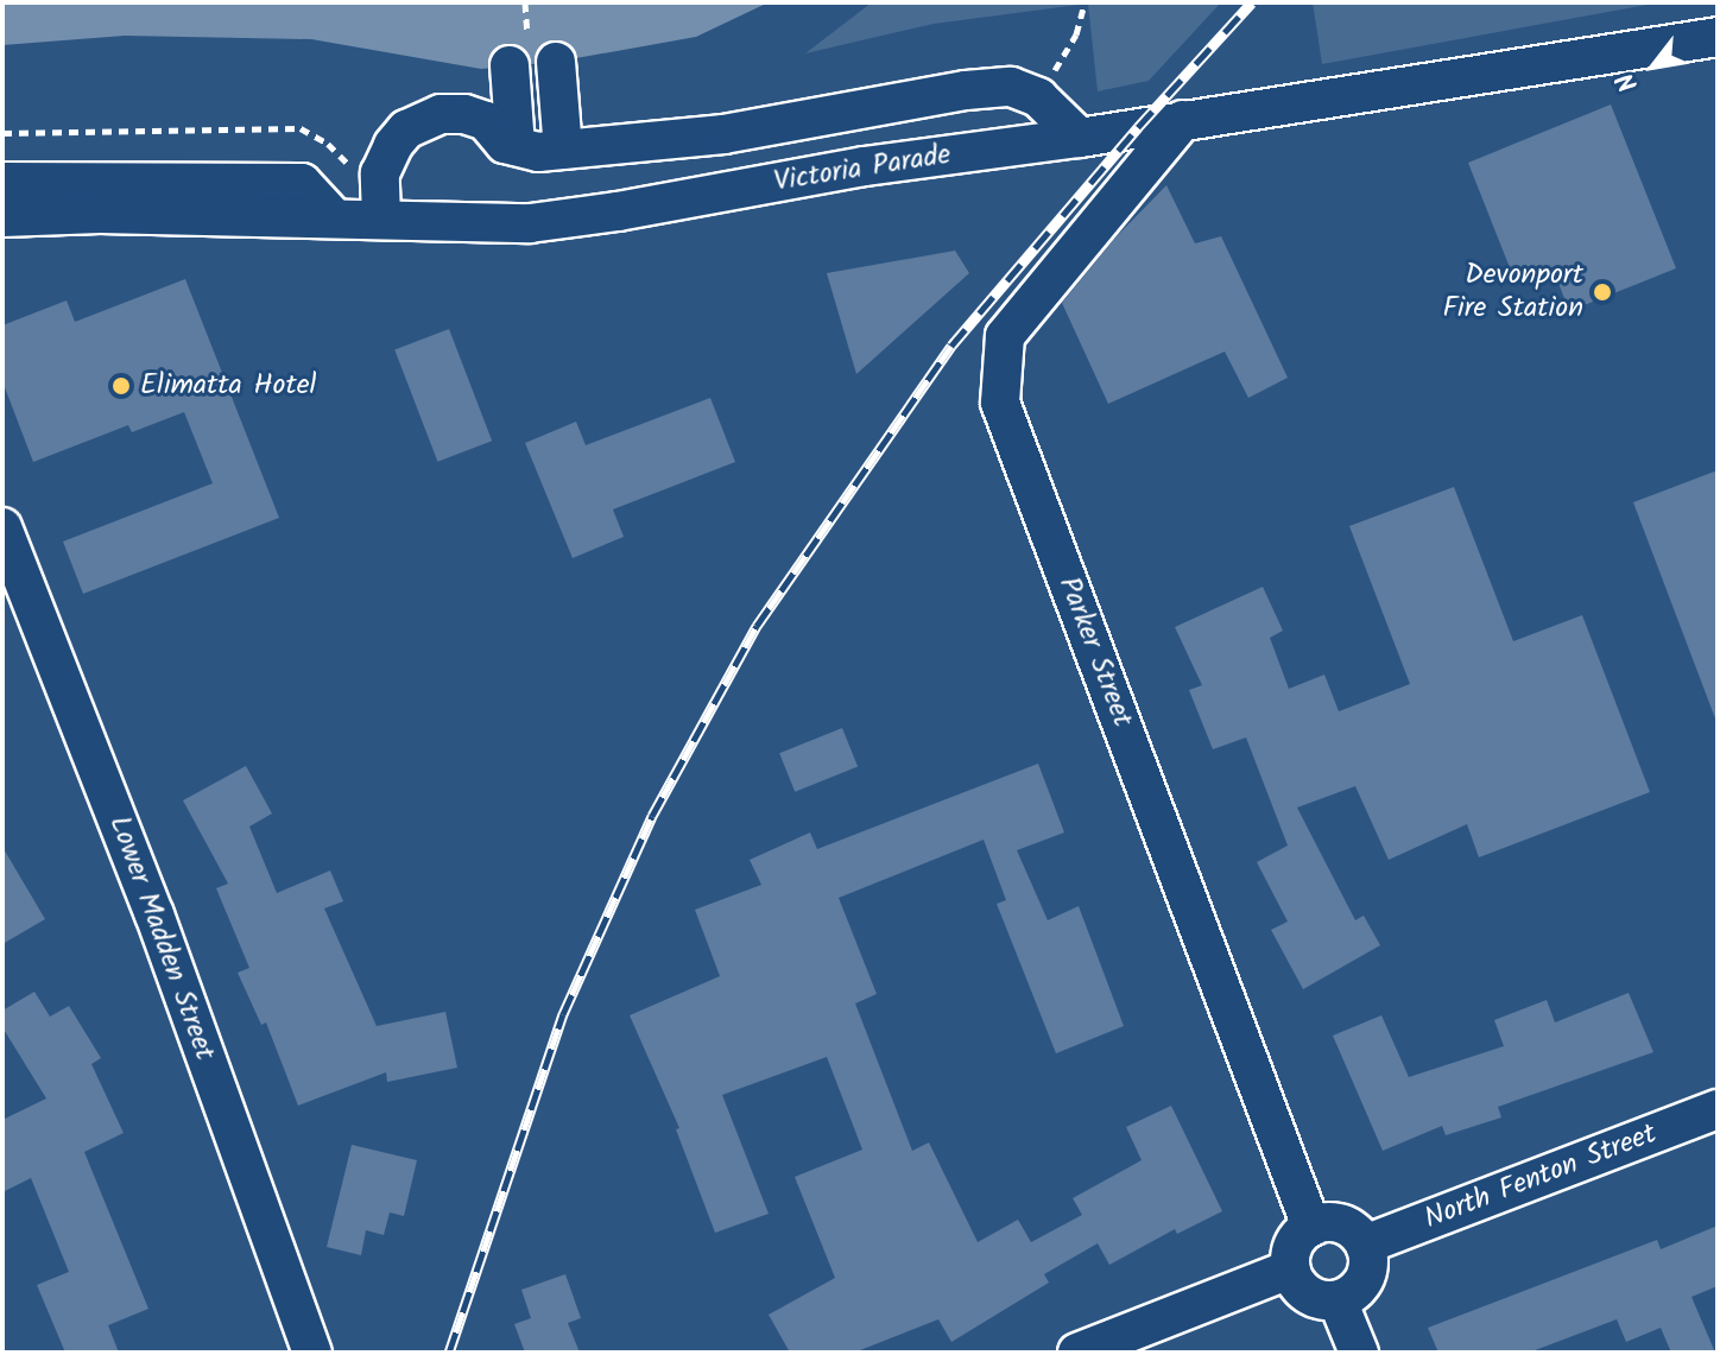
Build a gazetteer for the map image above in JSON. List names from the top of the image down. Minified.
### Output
{"streets":{"street":["Victoria Parade","Parker Street","Lower Madden Street","North Fenton Street"]},"crossings":[["Victoria Parade","Parker Street"],["Parker Street","North Fenton Street"]],"places":["Devonport Fire Station","Elimatta Hotel"],"north":"bottom left"}
